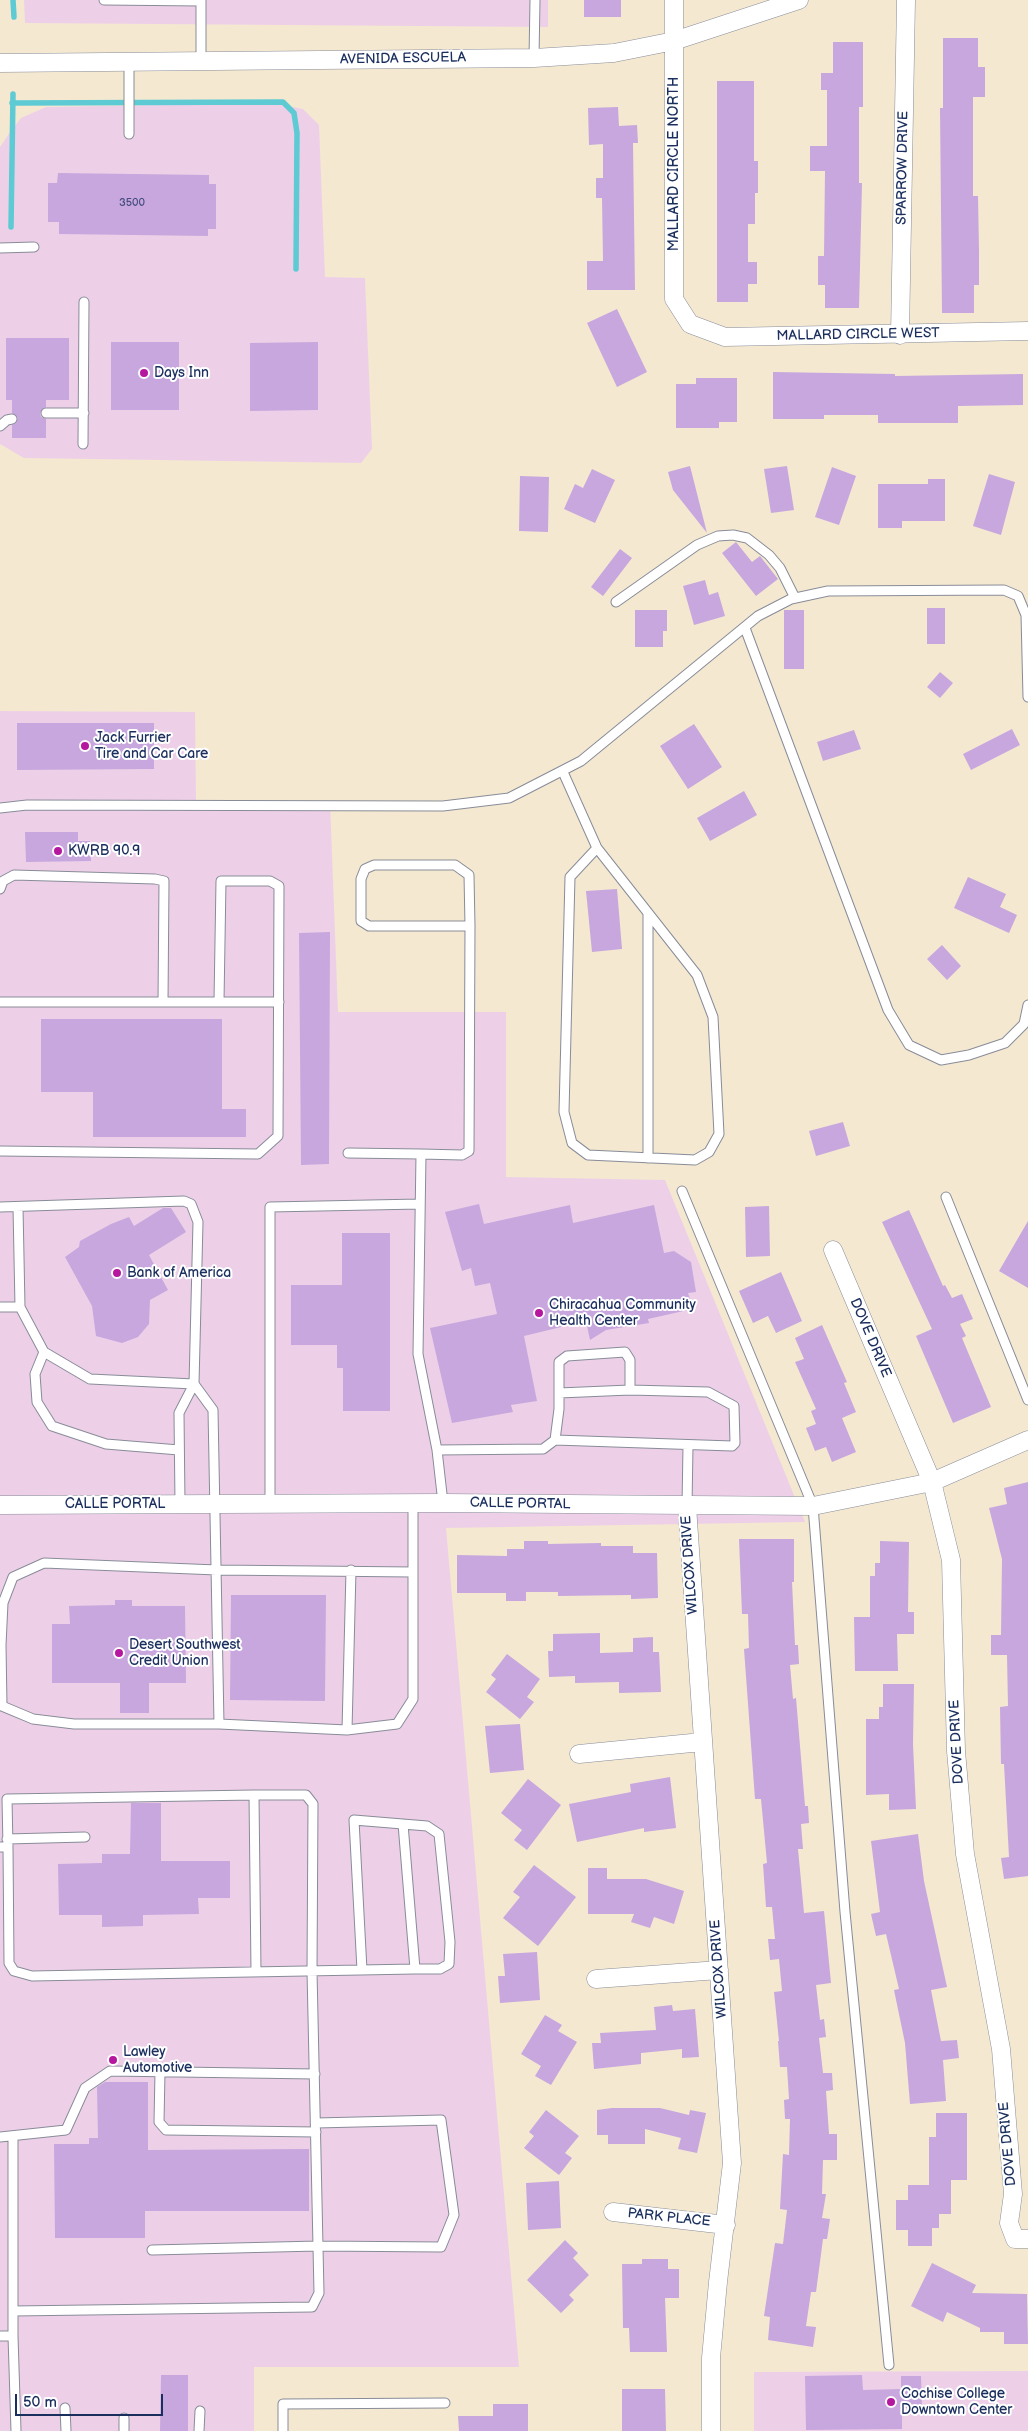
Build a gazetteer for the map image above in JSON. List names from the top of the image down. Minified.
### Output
{"streets":{"street":["AVENIDA ESCUELA","MALLARD CIRCLE NORTH","SPARROW DRIVE","MALLARD CIRCLE WEST","DOVE DRIVE","CALLE PORTAL","WILCOX DRIVE","PARK PLACE"]},"crossings":[["AVENIDA ESCUELA","MALLARD CIRCLE NORTH"],["MALLARD CIRCLE NORTH","MALLARD CIRCLE WEST"],["SPARROW DRIVE","MALLARD CIRCLE WEST"],["DOVE DRIVE","CALLE PORTAL"],["CALLE PORTAL","WILCOX DRIVE"],["WILCOX DRIVE","PARK PLACE"]],"places":["Days Inn","Jack Furrier Tire and Car Care","KWRB 90.9","Bank of America","Chiracahua Community Health Center","Desert Southwest Credit Union","Lawley Automotive","Cochise College Downtown Center"],"house_numbers":["3500"],"scale_bar":"50 m"}
